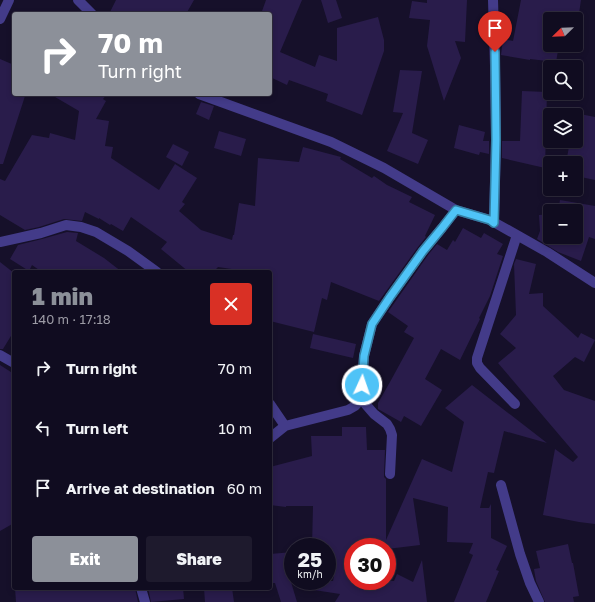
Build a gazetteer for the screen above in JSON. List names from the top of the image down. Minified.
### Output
{"north":"bottom left","page":{"map_buttons":["+","−"],"turn":["70 m","Turn right"],"heading":["1 min","140 m · 17:18"],"list":[{"name":"Turn right","value":"70 m"},{"name":"Turn left","value":"10 m"},{"name":"Arrive at destination","value":"60 m"}],"buttons":["Exit","Share"],"speed":"25 km/h","limit":"30"}}
